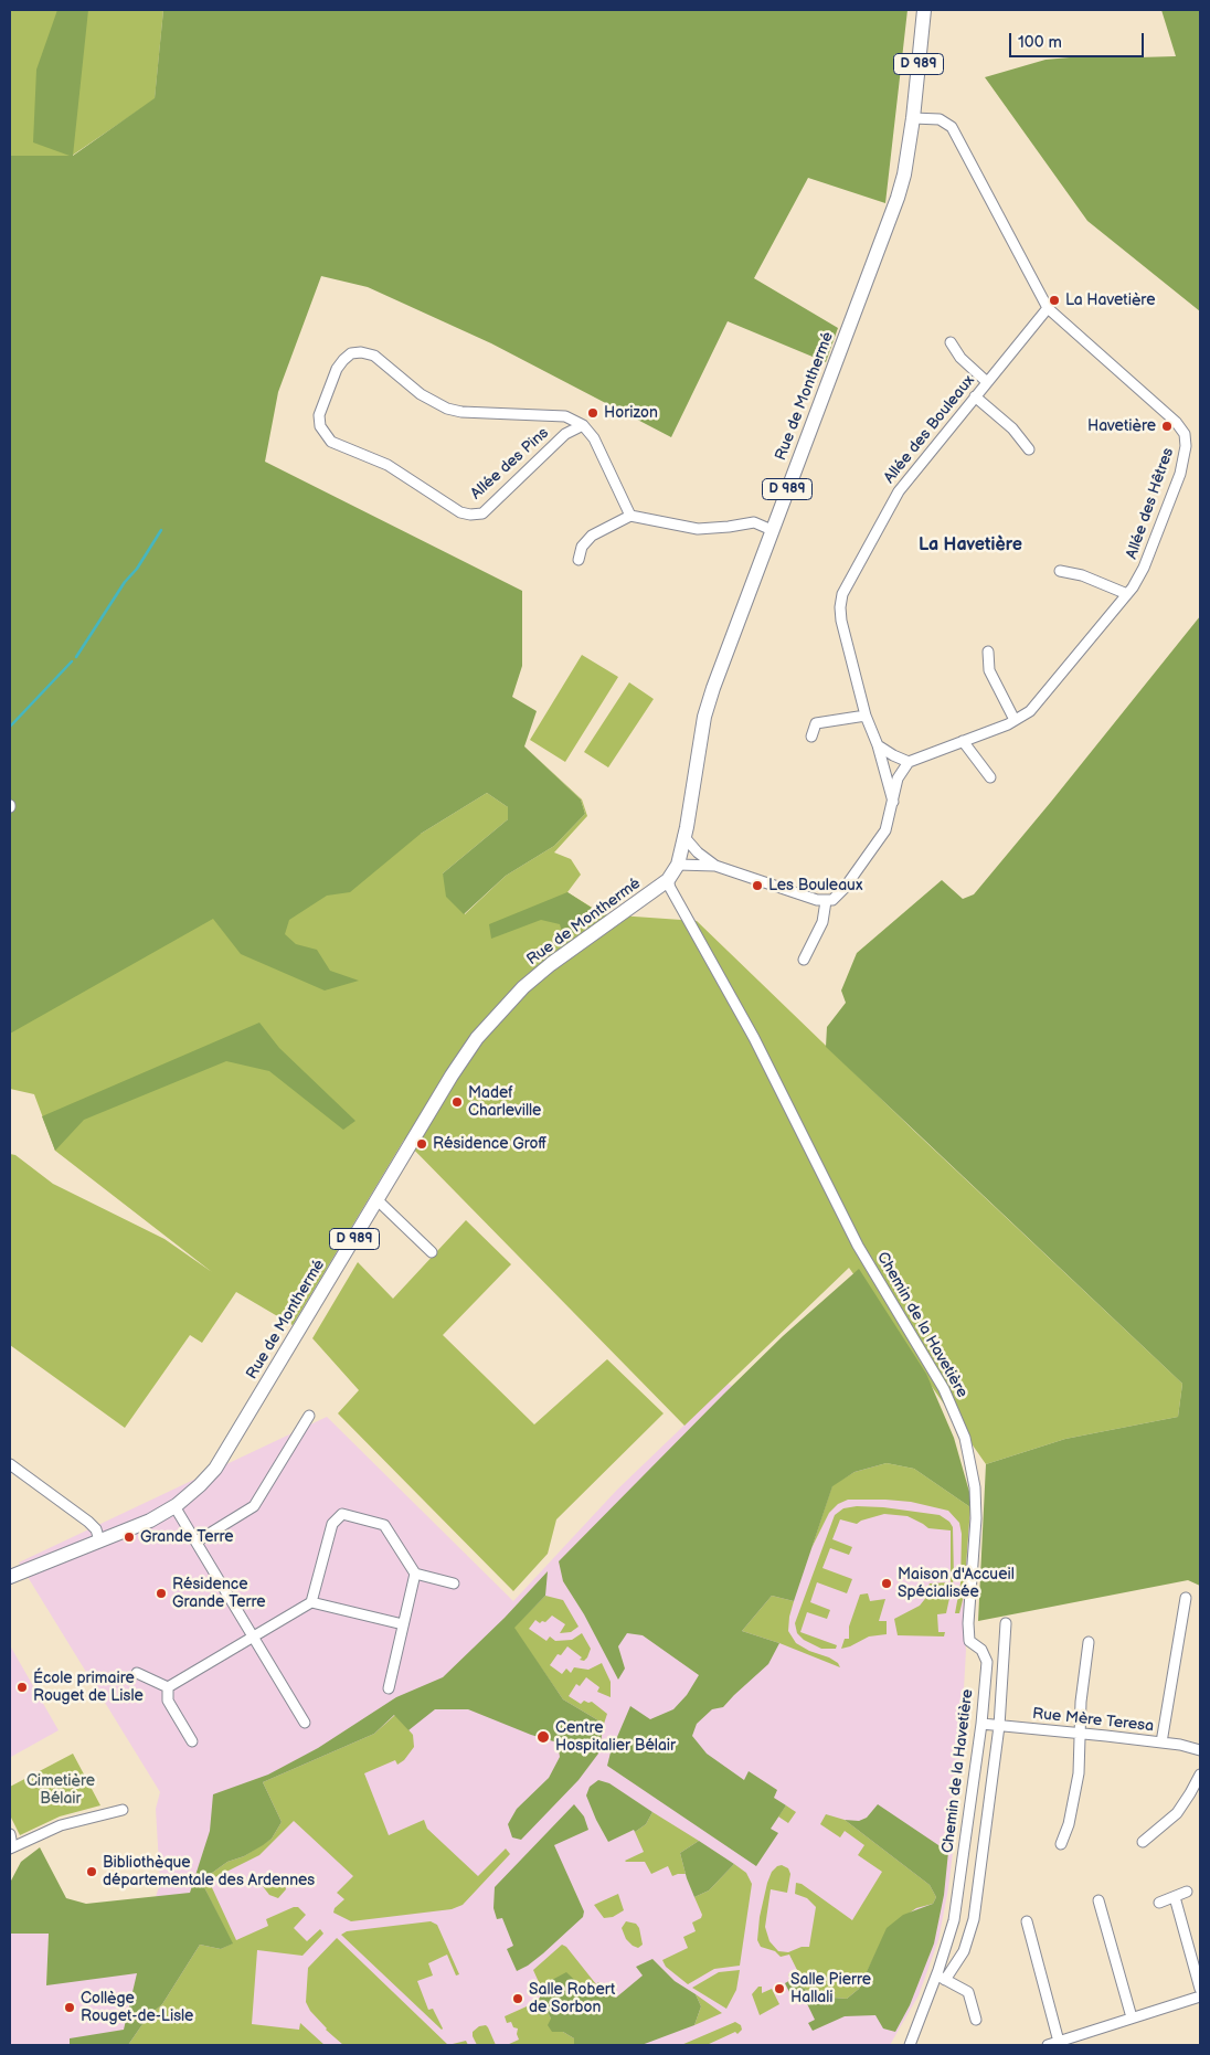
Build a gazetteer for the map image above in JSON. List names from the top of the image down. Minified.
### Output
{"streets":{"main road":["D 989","Rue de Monthermé"],"street":["Allée des Bouleaux","Allée des Pins","Allée des Hêtres","Chemin de la Havetière","Rue Mère Teresa"]},"crossings":[["D 989","Rue de Monthermé"],["D 989","Allée des Hêtres"],["Rue de Monthermé","Allée des Hêtres"],["Rue de Monthermé","Chemin de la Havetière"],["Allée des Bouleaux","Allée des Hêtres"],["Chemin de la Havetière","Rue Mère Teresa"]],"districts":["La Havetière"],"parks":["Cimetière Bélair"],"places":["La Havetière","Horizon","Havetière","Les Bouleaux","Madef Charleville","Résidence Groff","Grande Terre","Maison d'Accueil Spécialisée","Résidence Grande Terre","École primaire Rouget de Lisle","Centre Hospitalier Bélair","Bibliothèque départementale des Ardennes","Salle Pierre Hallali","Salle Robert de Sorbon","Collège Rouget-de-Lisle"],"scale_bar":"100 m"}
